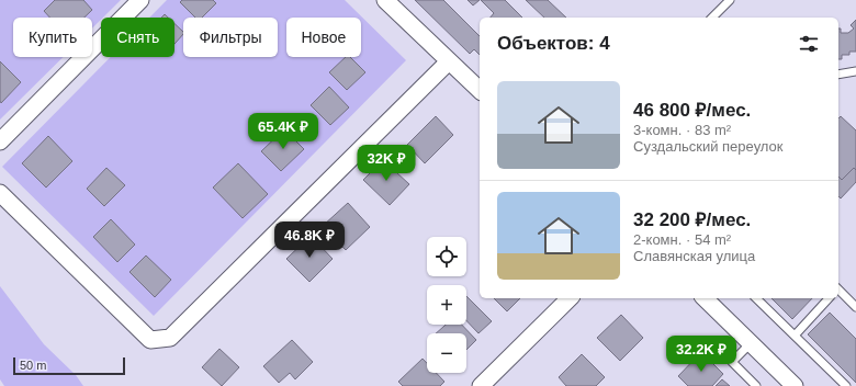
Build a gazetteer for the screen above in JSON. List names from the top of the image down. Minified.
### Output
{"scale_bar":"50 m","page":{"chip":["Купить","Снять","Фильтры","Новое"],"heading":"Объектов: 4","list":[{"name":"46 800 ₽/мес.","note":"3-комн. · 83 m² · Суздальский переулок"},{"name":"32 200 ₽/мес.","note":"2-комн. · 54 m² · Славянская улица"}],"price":["65.4K ₽","32K ₽","46.8K ₽","32.2K ₽"],"map_buttons":["+","−"],"scale":"50 m"}}
